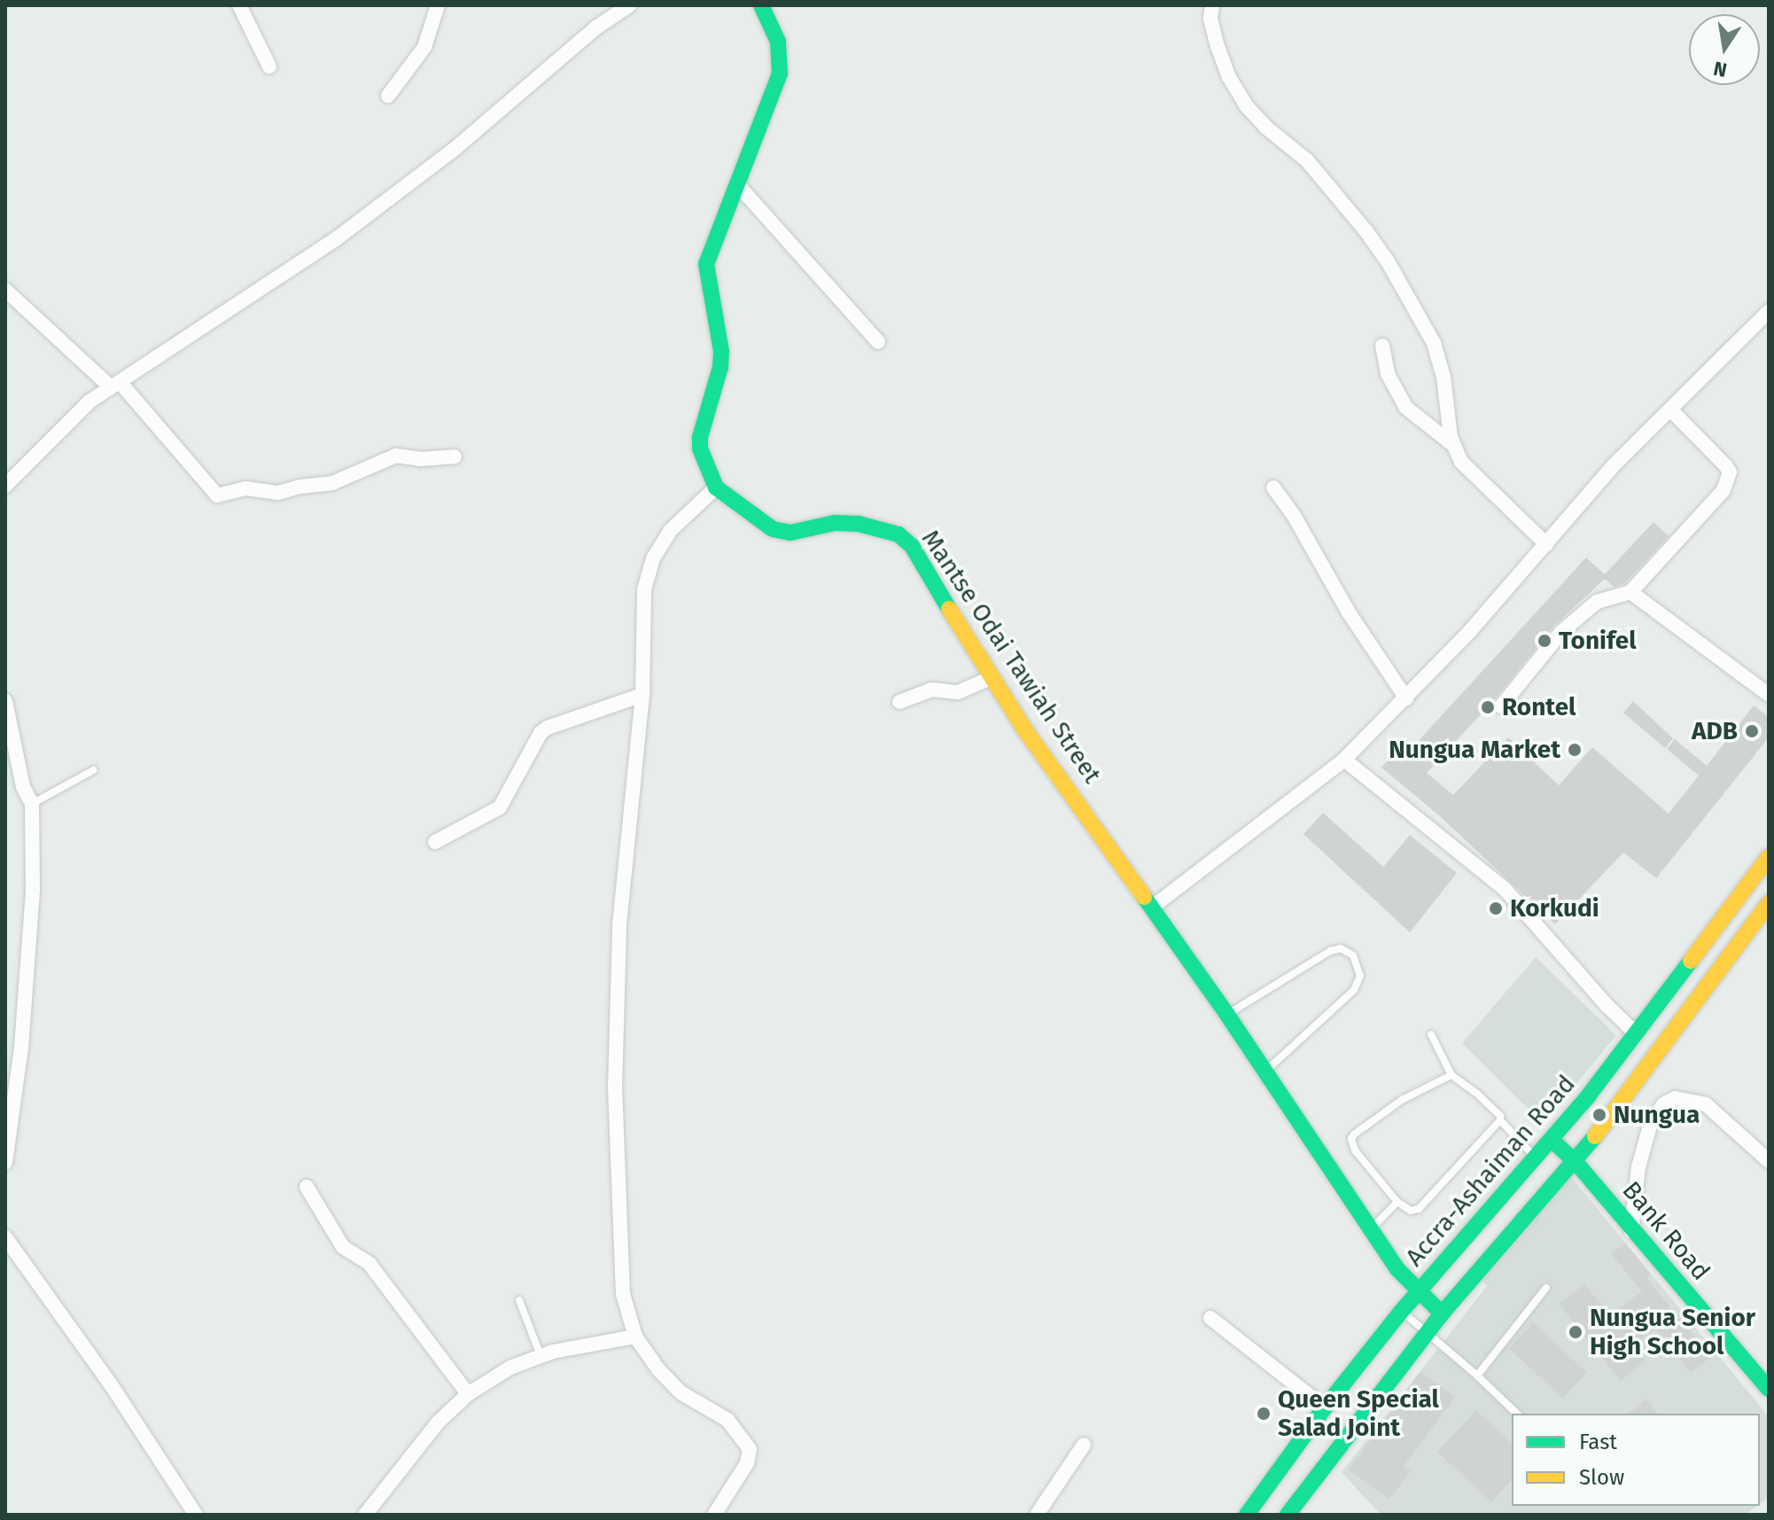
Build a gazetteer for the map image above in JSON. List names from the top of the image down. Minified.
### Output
{"streets":{"street":["Mantse Odai Tawiah Street","Accra-Ashaiman Road","Bank Road"]},"crossings":[["Mantse Odai Tawiah Street","Accra-Ashaiman Road"],["Accra-Ashaiman Road","Bank Road"]],"places":["Tonifel","Rontel","ADB","Nungua Market","Korkudi","Nungua","Nungua Senior High School","Queen Special Salad Joint"],"legend":["Fast","Slow"],"north":"bottom"}
